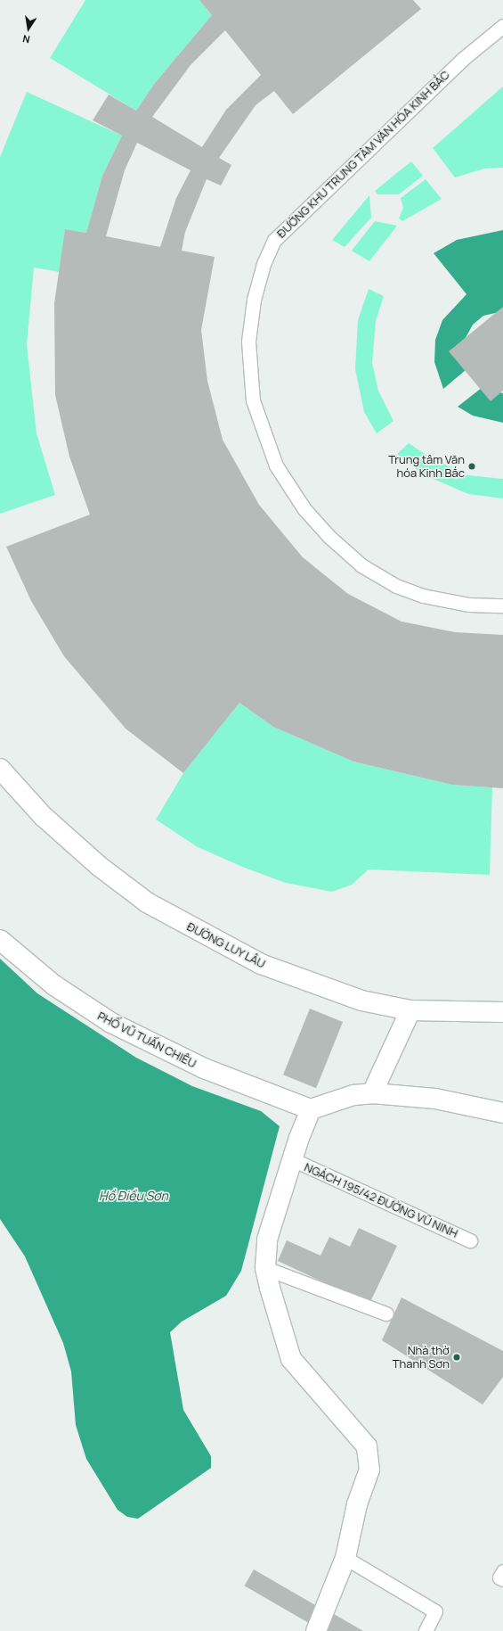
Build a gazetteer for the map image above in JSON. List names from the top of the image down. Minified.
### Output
{"streets":{"street":["ĐƯỜNG LUY LÂU","PHỐ VŨ TUẤN CHIÊU"],"lane":["ĐƯỜNG KHU TRUNG TÂM VĂN HÓA KINH BẮC","NGÁCH 195/42 ĐƯỜNG VŨ NINH"]},"water":["Hồ Điều Sơn"],"places":["Trung tâm Văn hóa Kinh Bắc","Nhà thờ Thanh Sơn"],"north":"bottom"}
